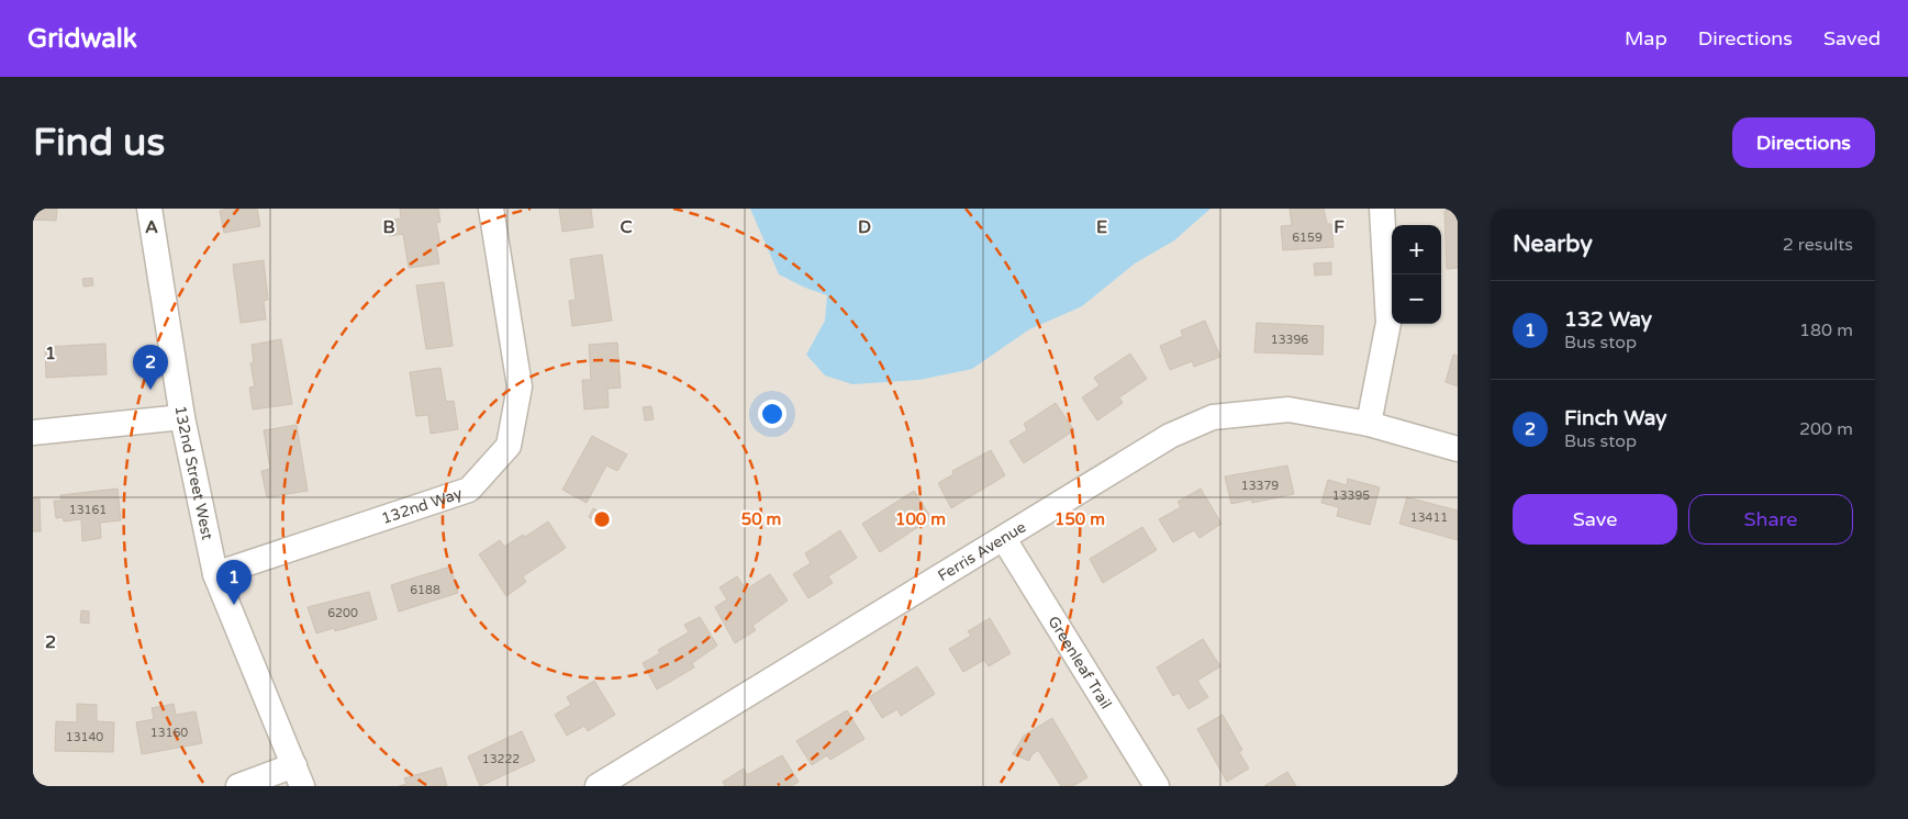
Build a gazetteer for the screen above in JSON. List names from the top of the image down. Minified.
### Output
{"streets":{"street":["132nd Street West","132nd Way","Ferris Avenue","Greenleaf Trail"]},"crossings":[["132nd Street West","132nd Way"],["Ferris Avenue","Greenleaf Trail"]],"house_numbers":["6159","13396","13379","13395","13161","13411","6188","6200","13160","13140","13222"],"page":{"header":"Gridwalk","nav":["Map","Directions","Saved"],"buttons":["Directions",["Save","Share"]],"title":"Find us","heading":["Nearby","2 results"],"map_buttons":["+","−"],"list":[{"mark":"1","name":"132 Way","note":"Bus stop","value":"180 m"},{"mark":"2","name":"Finch Way","note":"Bus stop","value":"200 m"}],"pins":["2","1"]},"grid":{"columns":["A","B","C","D","E","F"],"rows":["1","2"]},"rings":["50 m","100 m","150 m"]}
